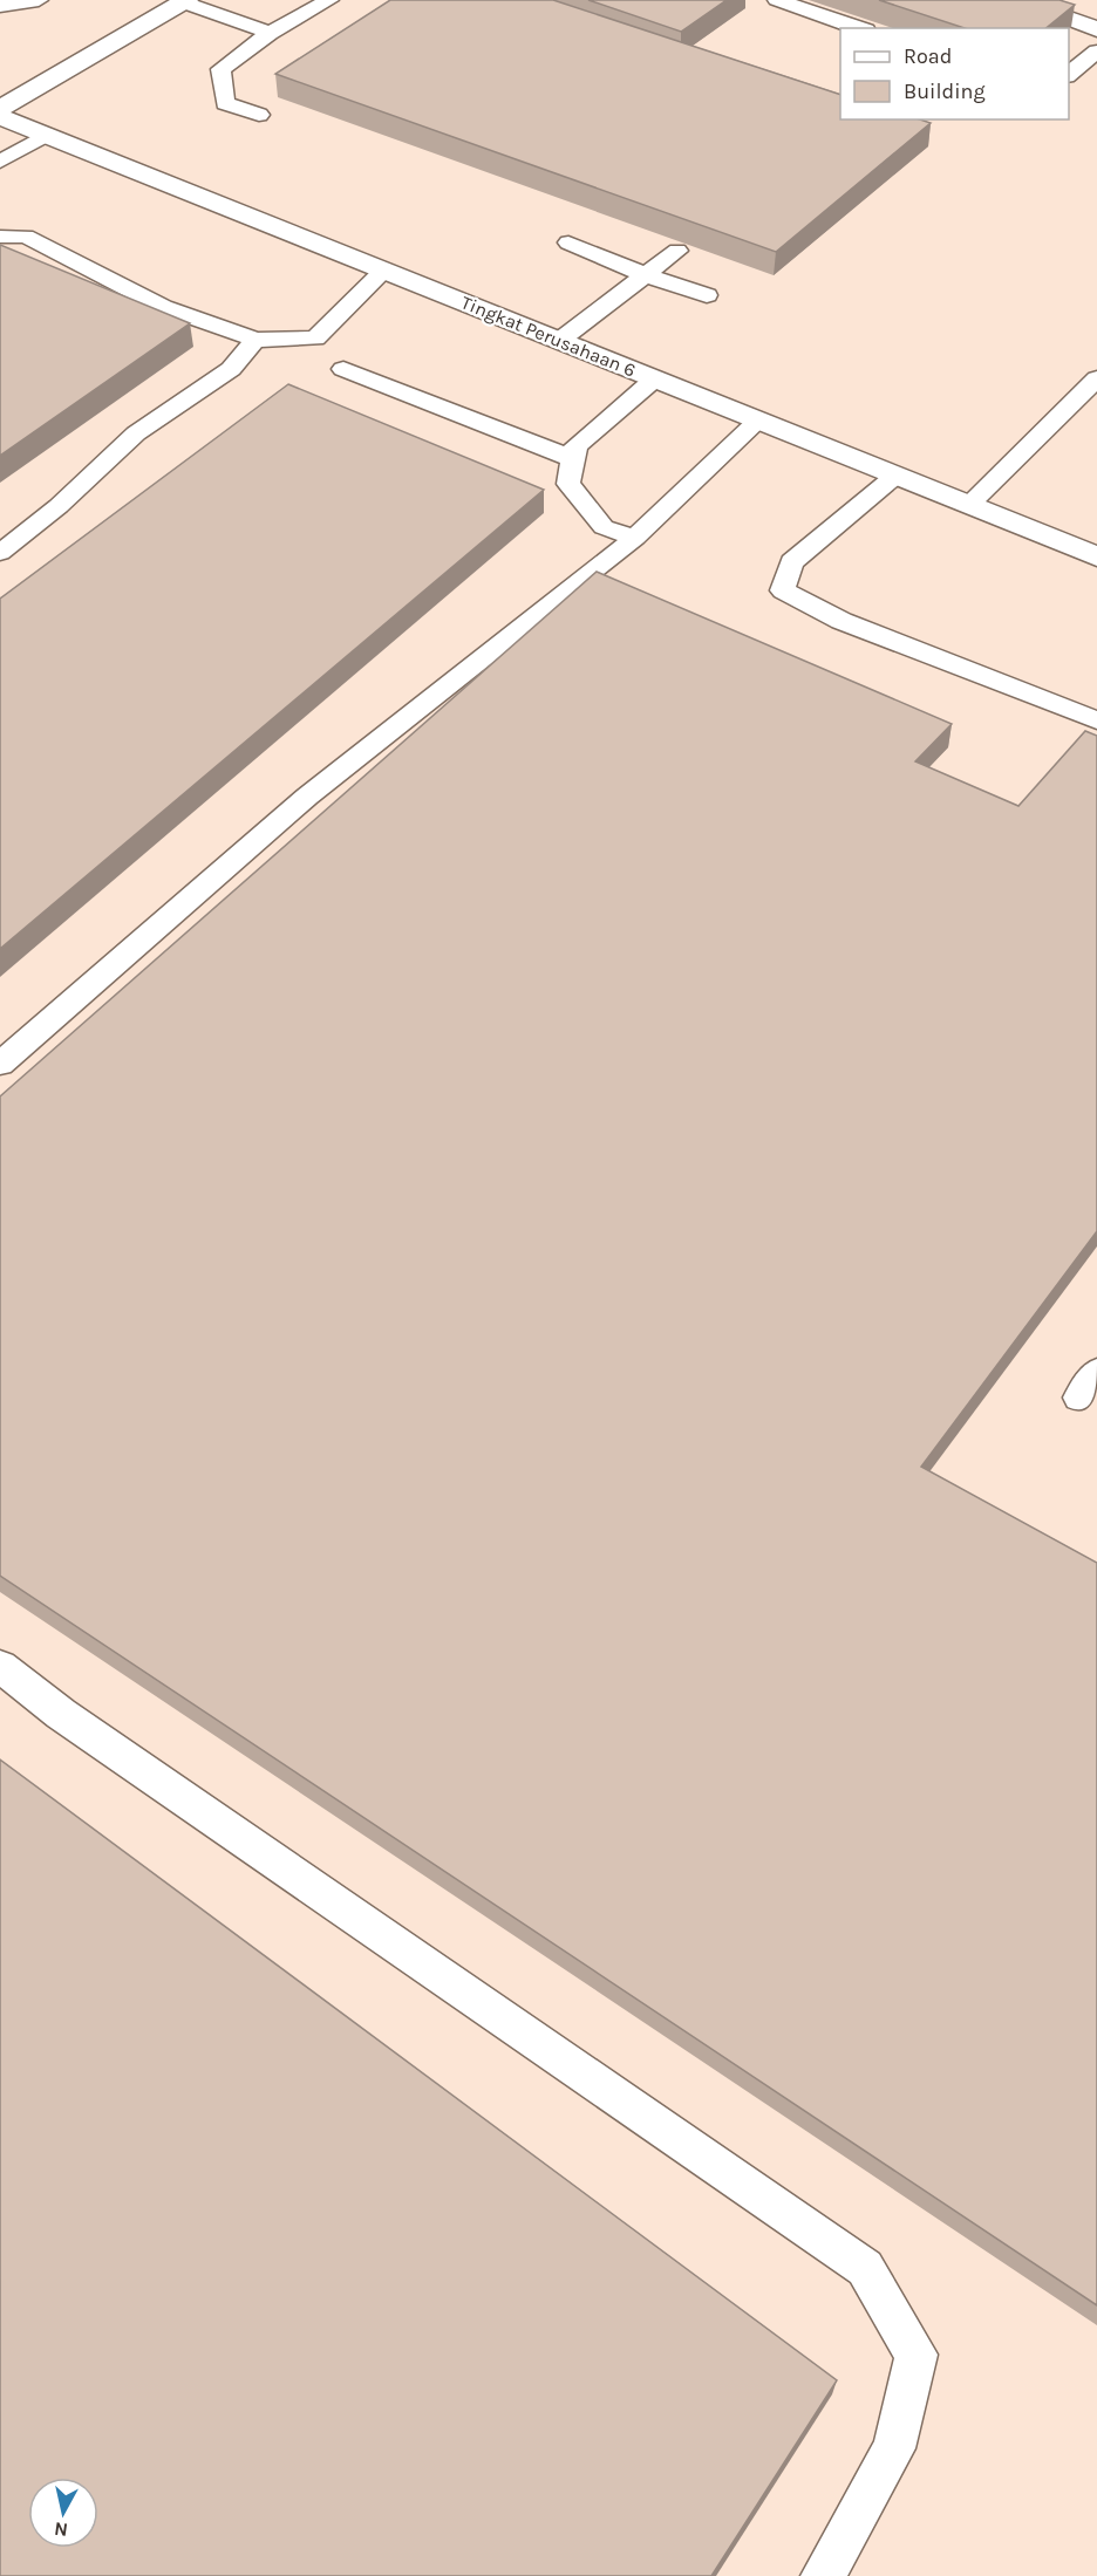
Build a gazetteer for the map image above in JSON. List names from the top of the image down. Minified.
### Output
{"streets":{"street":["Tingkat Perusahaan 6"]},"legend":["Road","Building"],"north":"bottom"}
